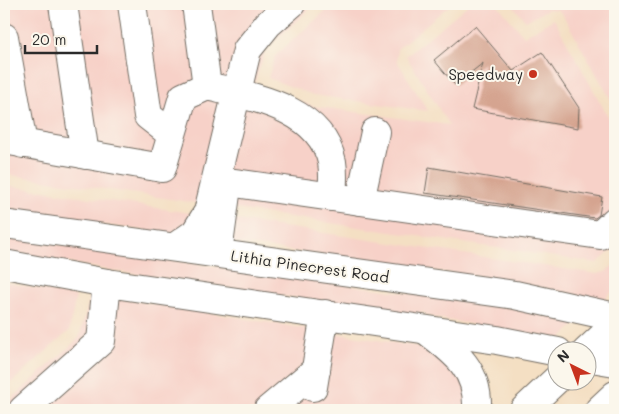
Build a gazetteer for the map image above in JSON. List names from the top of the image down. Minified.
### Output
{"streets":{"main road":["Lithia Pinecrest Road"]},"places":["Speedway"],"scale_bar":"20 m","north":"top left"}
